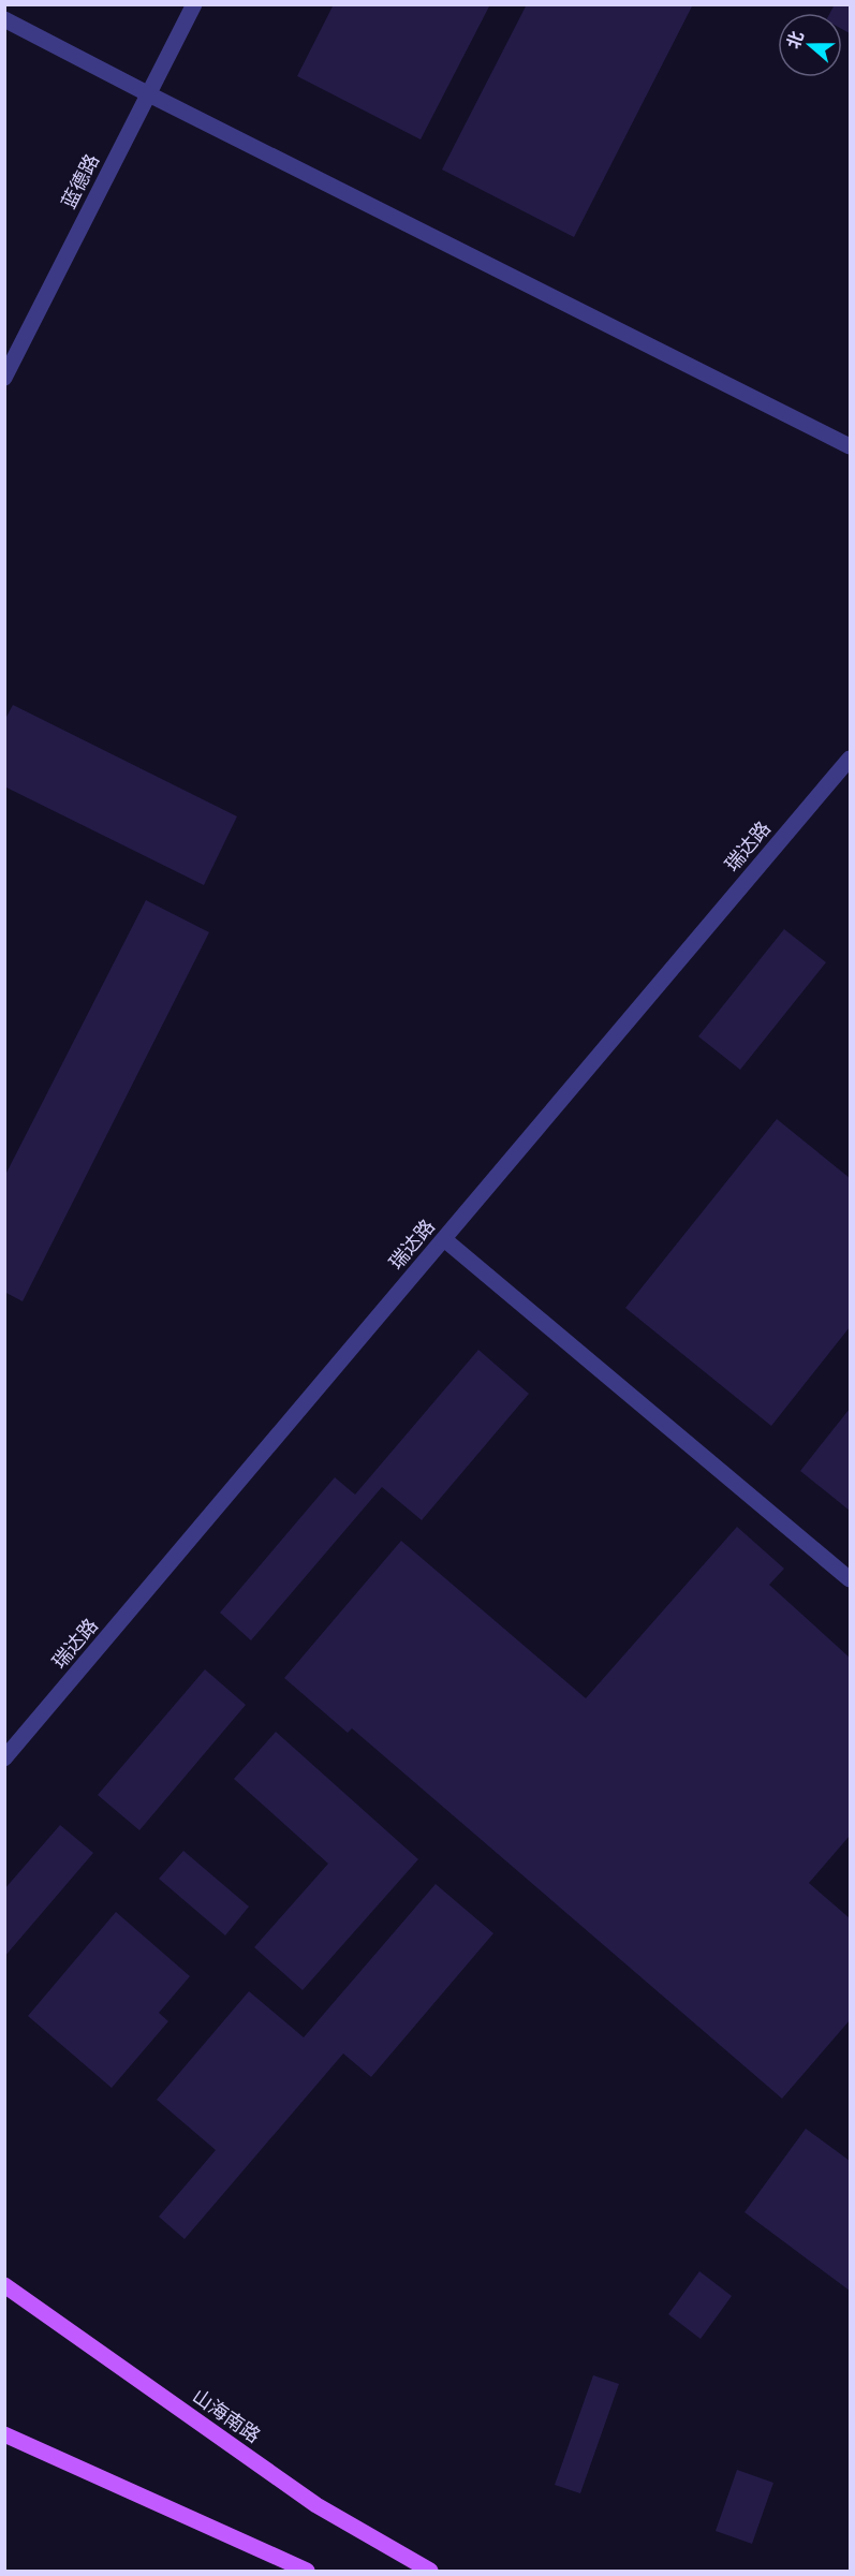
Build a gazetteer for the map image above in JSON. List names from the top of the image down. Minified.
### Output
{"streets":{"main road":["山海南路"],"street":["蓝德路","瑞达路"]},"north":"left"}
